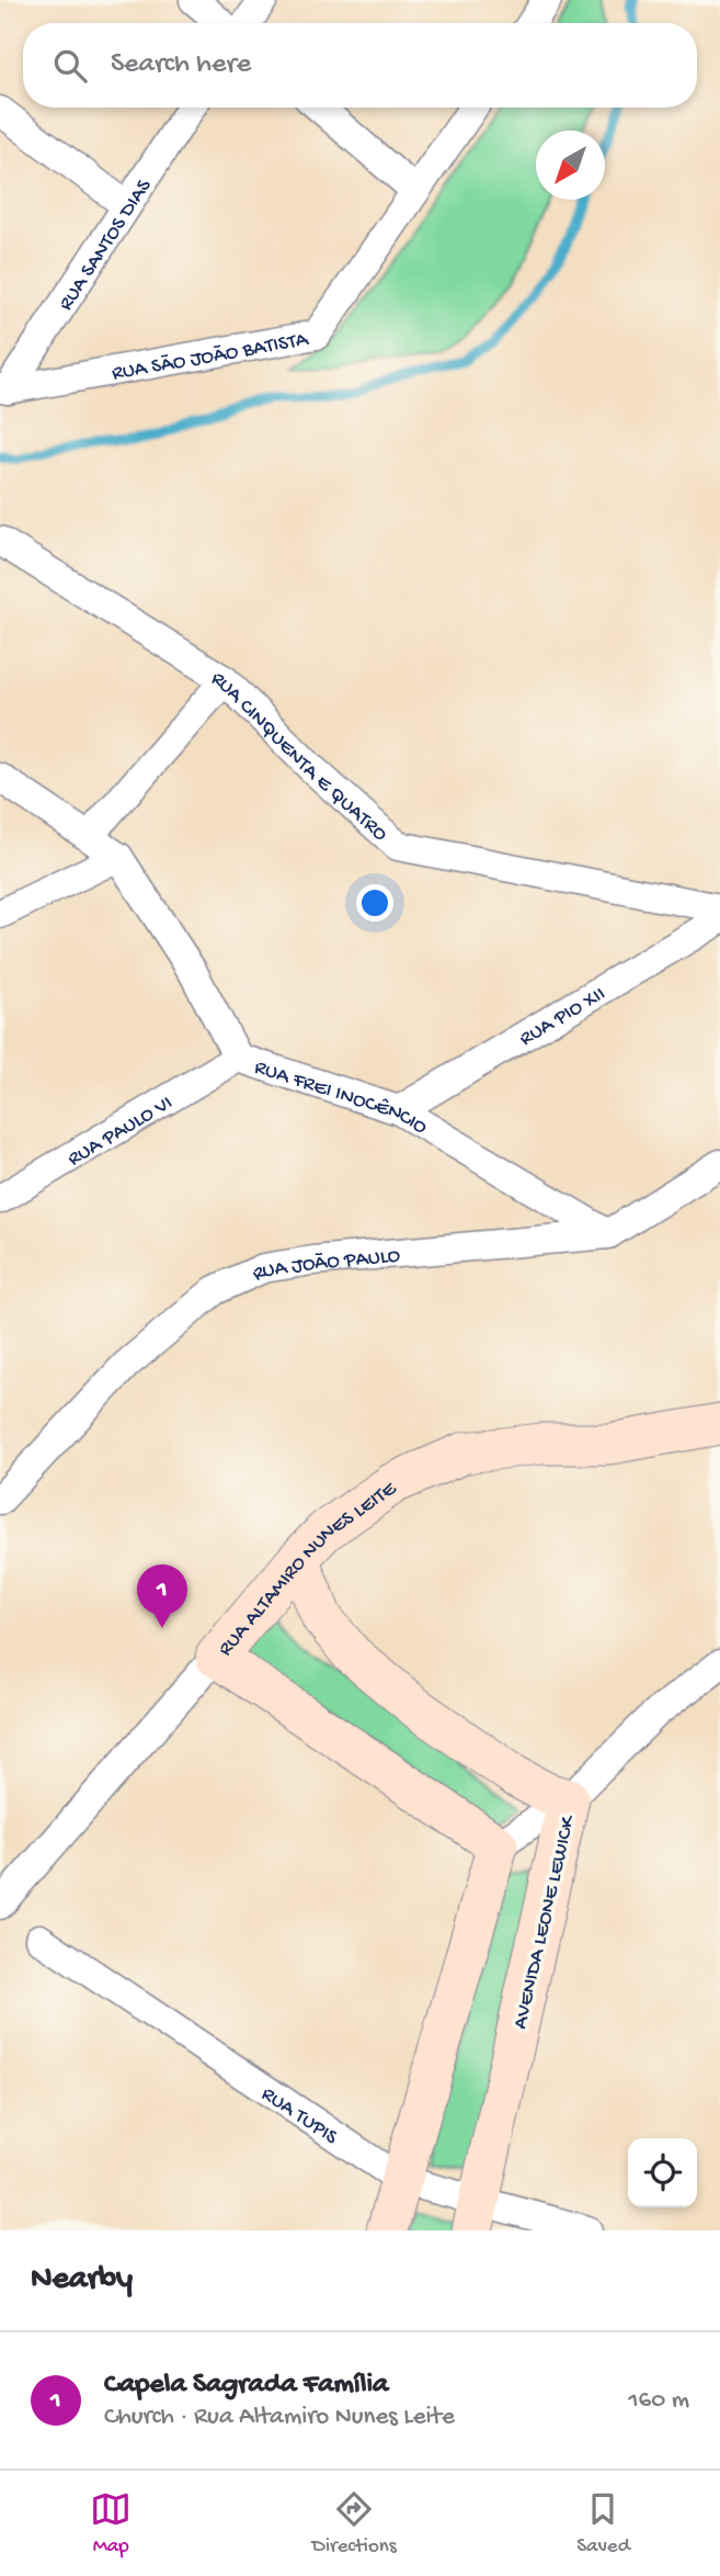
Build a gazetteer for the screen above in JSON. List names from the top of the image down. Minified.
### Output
{"streets":{"main road":["RUA ALTAMIRO NUNES LEITE","AVENIDA LEONE LEWICK"],"street":["RUA SANTOS DIAS","RUA SÃO JOÃO BATISTA","RUA CINQUENTA E QUATRO","RUA PIO XII","RUA FREI INOCÊNCIO","RUA PAULO VI","RUA JOÃO PAULO","RUA TUPIS"]},"crossings":[["RUA SANTOS DIAS","RUA SÃO JOÃO BATISTA"],["RUA PIO XII","RUA FREI INOCÊNCIO"],["RUA FREI INOCÊNCIO","RUA PAULO VI"],["RUA FREI INOCÊNCIO","RUA JOÃO PAULO"],["RUA ALTAMIRO NUNES LEITE","AVENIDA LEONE LEWICK"],["AVENIDA LEONE LEWICK","RUA TUPIS"]],"north":"bottom left","page":{"search":"Search here","pins":"1","heading":"Nearby","list":[{"mark":"1","name":"Capela Sagrada Família","note":"Church · Rua Altamiro Nunes Leite","value":"160 m"}],"nav":["Map","Directions","Saved"]}}
